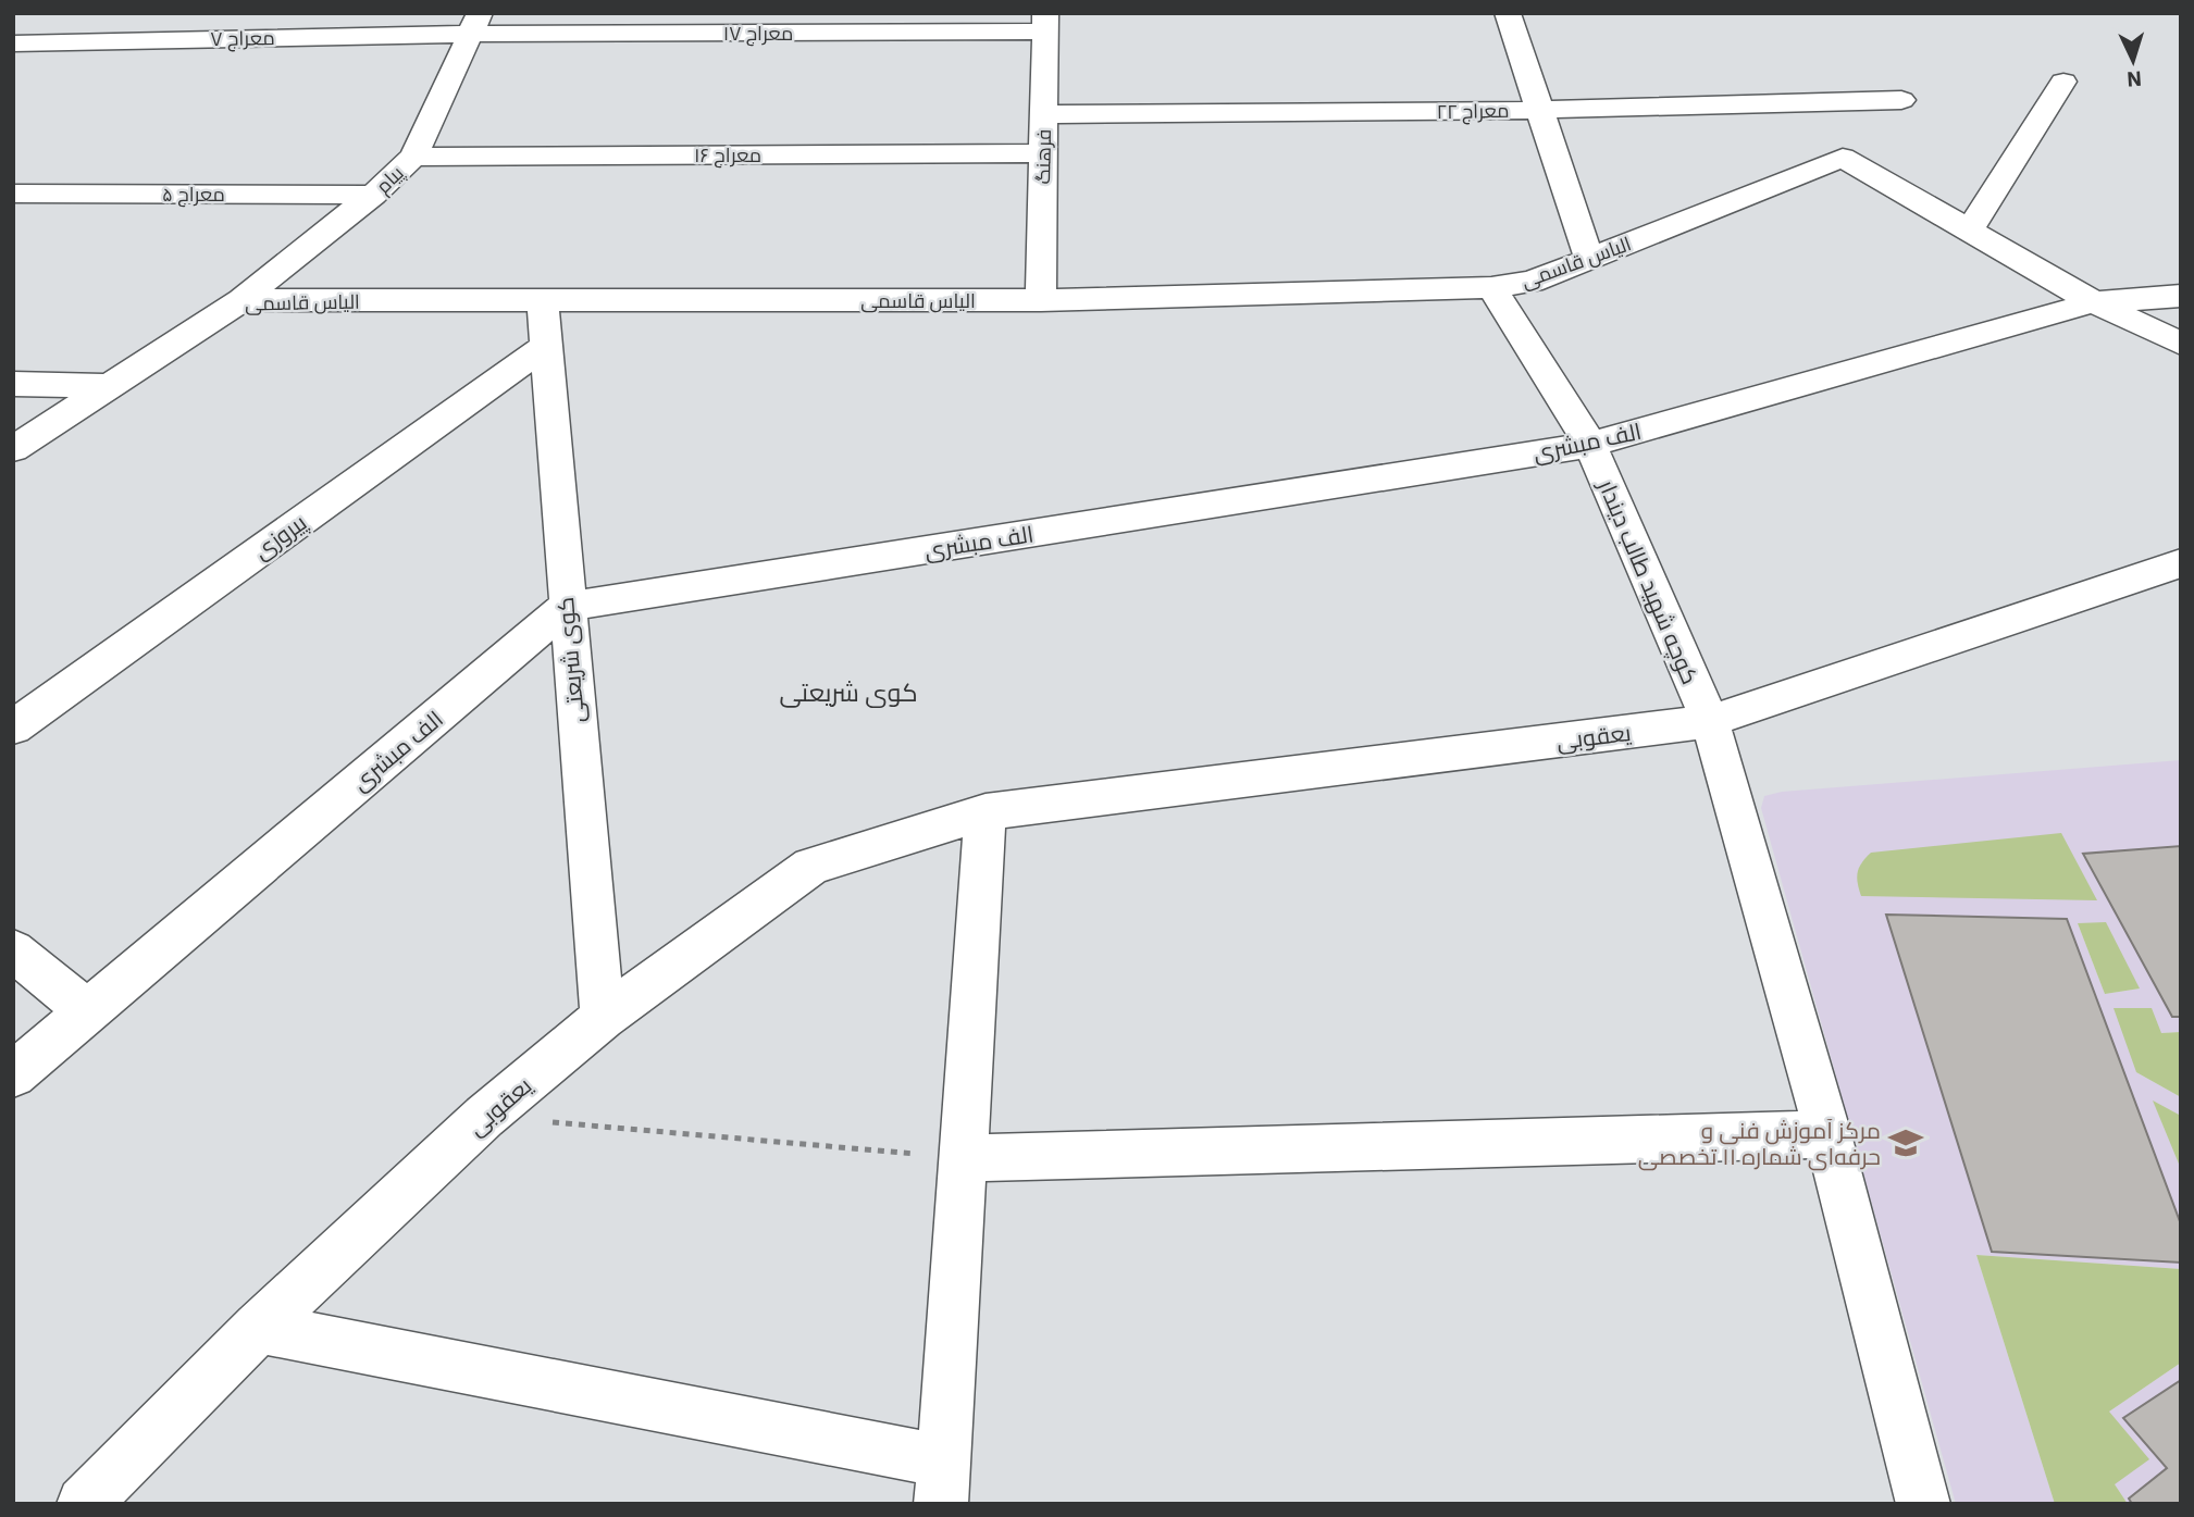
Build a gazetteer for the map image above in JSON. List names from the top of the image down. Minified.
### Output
{"streets":{"street":["معراج ۱۷","معراج ۷","معراج ۲۲","معراج ۱۶","فرهنگ","پیام","معراج ۵","الیاس قاسمی","الف مبشری","پیروزی","کوچه شهید طالب دیندار","کوی شریعتی","یعقوبی"]},"crossings":[["معراج ۱۷","معراج ۷"],["معراج ۱۷","فرهنگ"],["معراج ۱۷","پیام"],["معراج ۷","پیام"],["معراج ۲۲","فرهنگ"],["معراج ۱۶","فرهنگ"],["معراج ۱۶","پیام"],["فرهنگ","الیاس قاسمی"],["پیام","معراج ۵"],["پیام","الیاس قاسمی"],["الیاس قاسمی","کوچه شهید طالب دیندار"],["الیاس قاسمی","کوی شریعتی"],["الف مبشری","کوچه شهید طالب دیندار"],["الف مبشری","کوی شریعتی"],["پیروزی","کوی شریعتی"],["کوچه شهید طالب دیندار","یعقوبی"],["کوی شریعتی","یعقوبی"]],"districts":["کوی شریعتی"],"places":{"school or university":["مرکز آموزش فنی و حرفه‌ای شماره ۱۱ تخصصی"]},"north":"bottom"}
